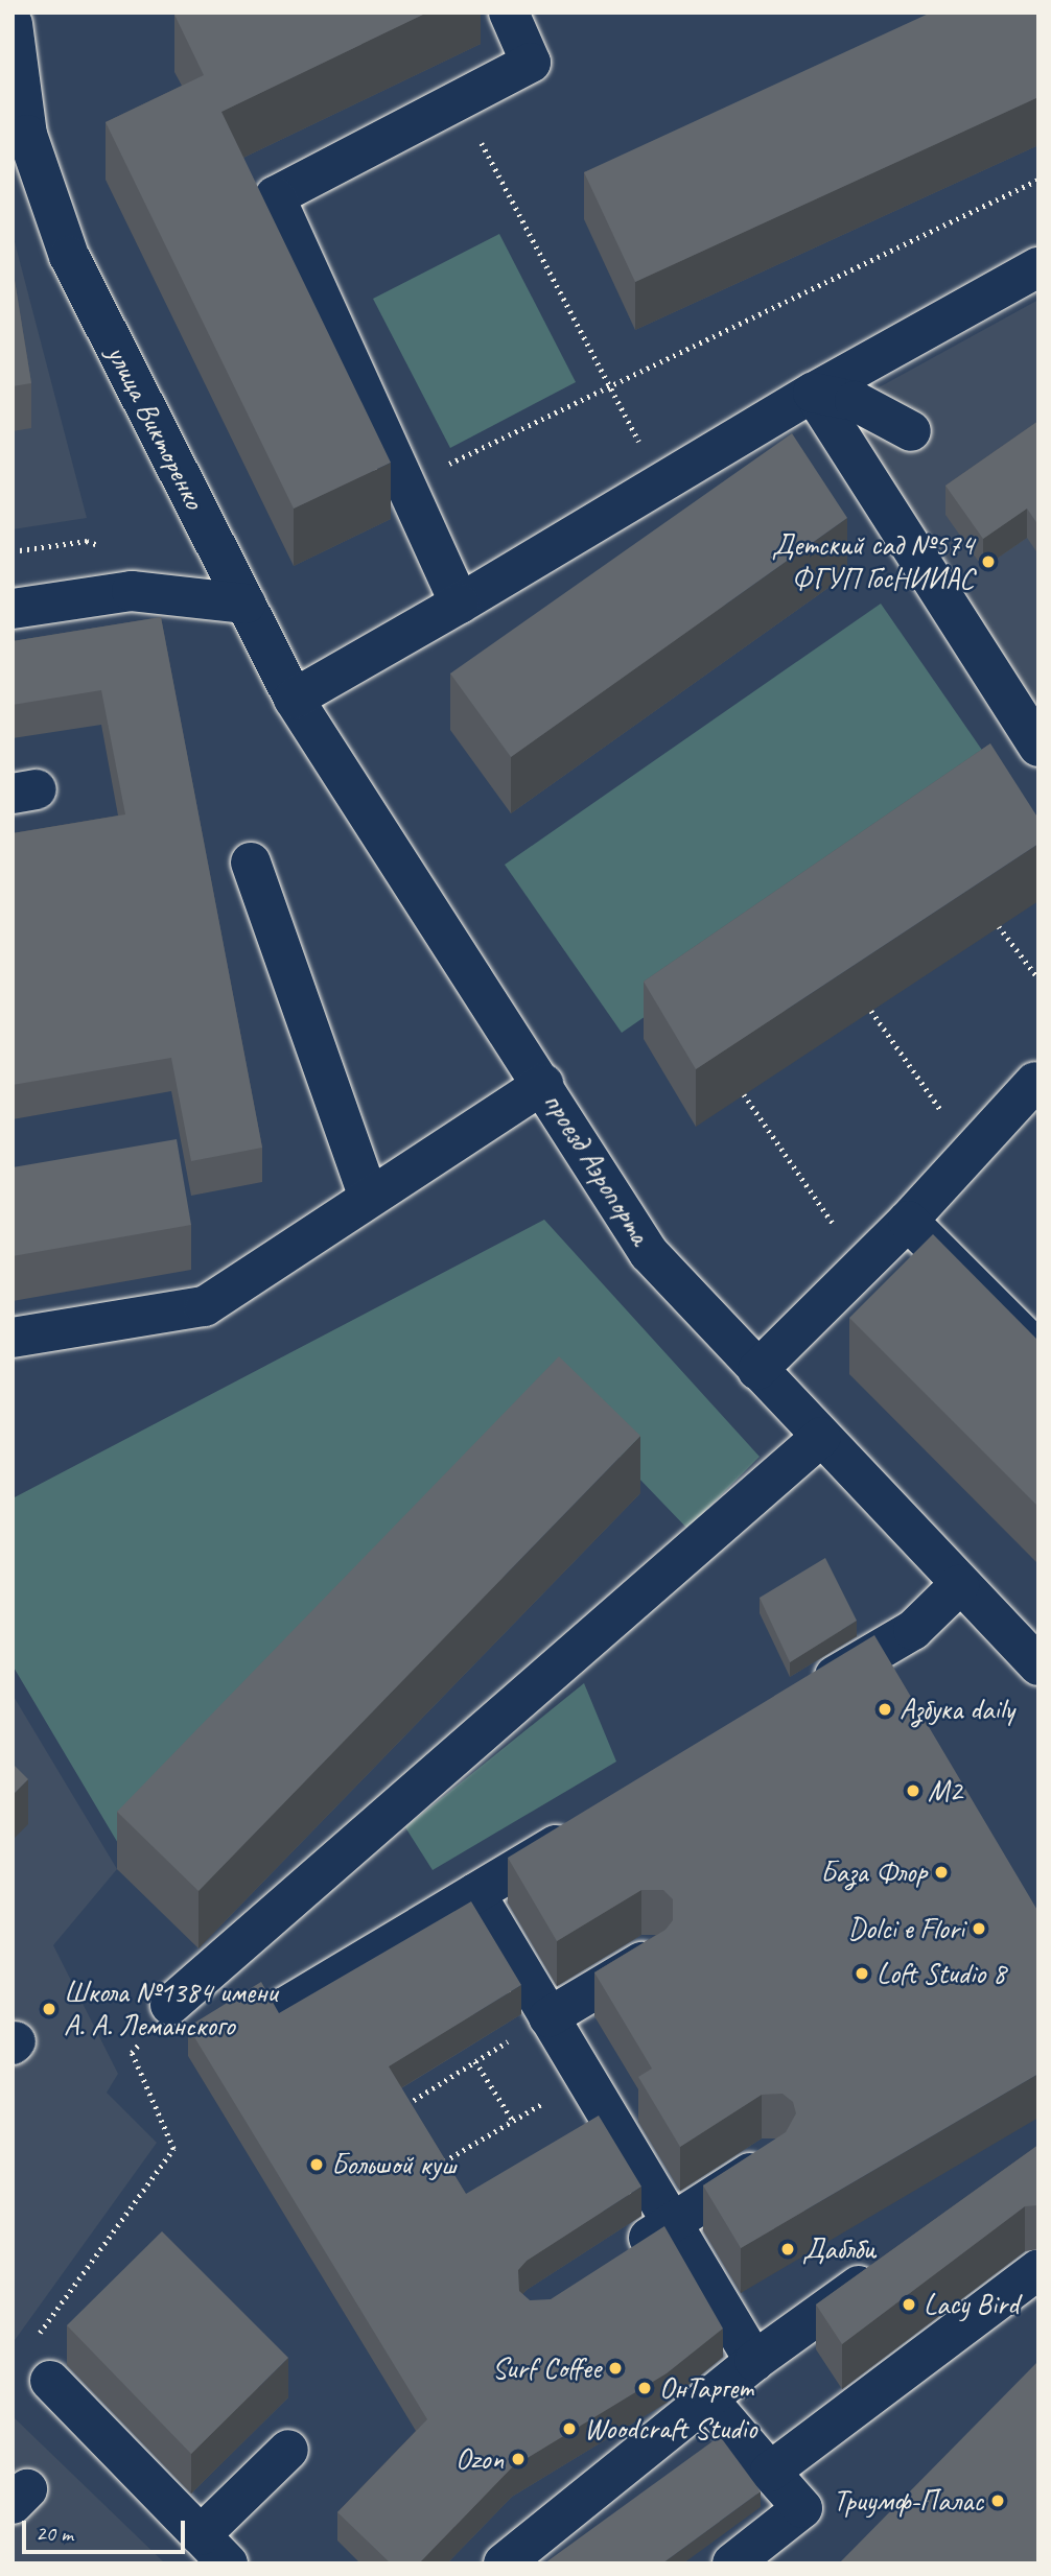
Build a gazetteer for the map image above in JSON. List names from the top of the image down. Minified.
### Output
{"streets":{"street":["улица Викторенко","проезд Аэропорта"]},"crossings":[["улица Викторенко","проезд Аэропорта"]],"places":["Детский сад №574 ФГУП ГосНИИАС","Азбука daily","M2","База Флор","Dolci e Flori","Loft Studio 8","Школа №1384 имени А. А. Леманского","Большой куш","Даблби","Lacy Bird","Surf Coffee","ОнТаргет","Woodcraft Studio","Ozon","Триумф-Палас"],"scale_bar":"20 m"}
